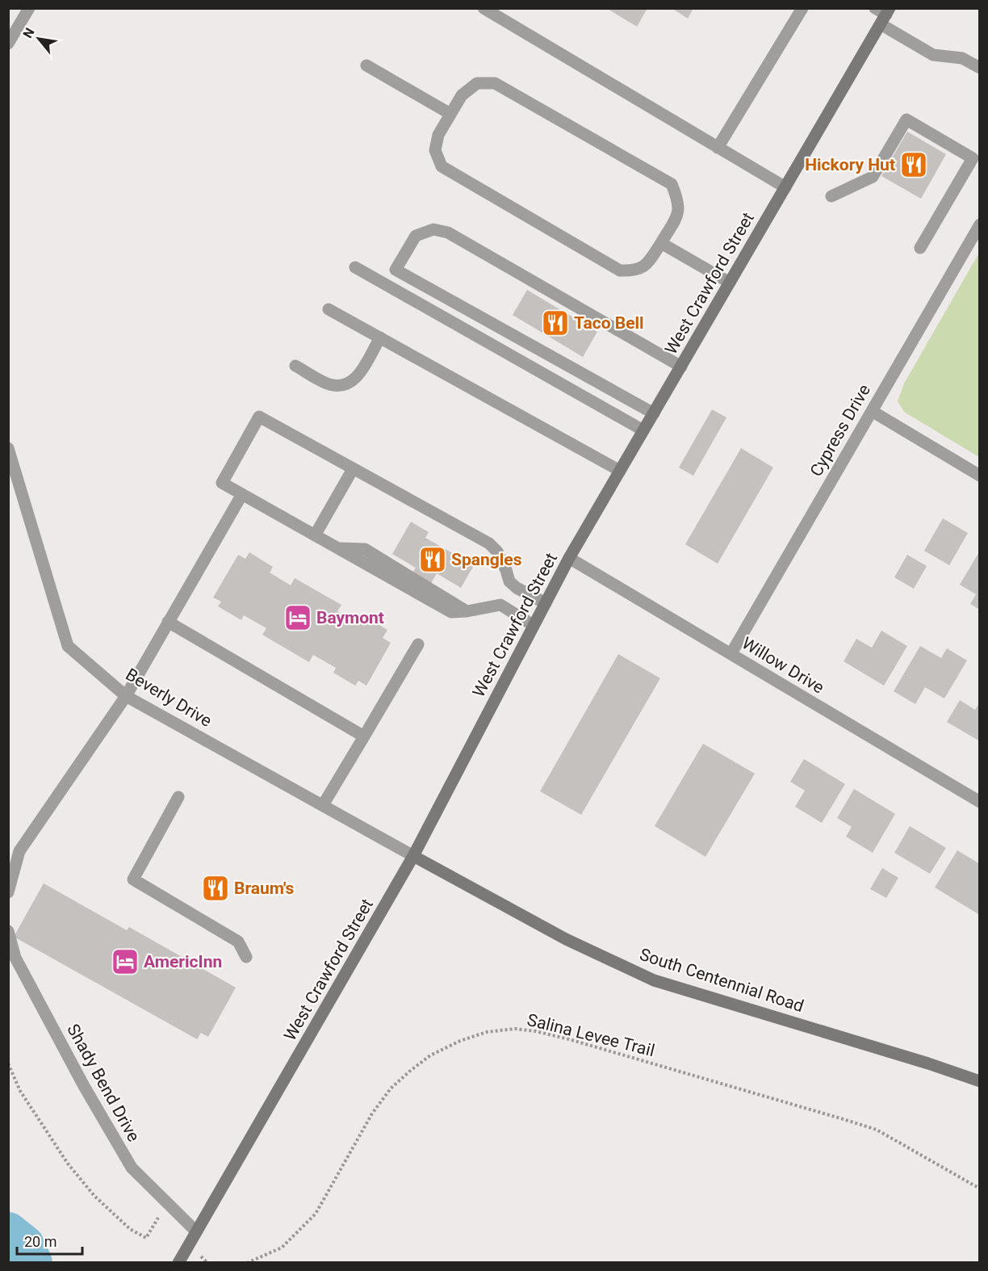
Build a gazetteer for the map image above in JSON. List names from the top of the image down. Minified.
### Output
{"streets":{"main road":["West Crawford Street","South Centennial Road"],"street":["Cypress Drive","Willow Drive","Beverly Drive","Shady Bend Drive"],"path":["Salina Levee Trail"]},"crossings":[["West Crawford Street","Willow Drive"],["West Crawford Street","Beverly Drive"],["West Crawford Street","South Centennial Road"],["West Crawford Street","Shady Bend Drive"],["Cypress Drive","Willow Drive"],["Beverly Drive","South Centennial Road"]],"places":{"restaurant":["Hickory Hut","Taco Bell","Spangles","Braum's"],"hotel":["Baymont","AmericInn"]},"scale_bar":"20 m","north":"top left"}
